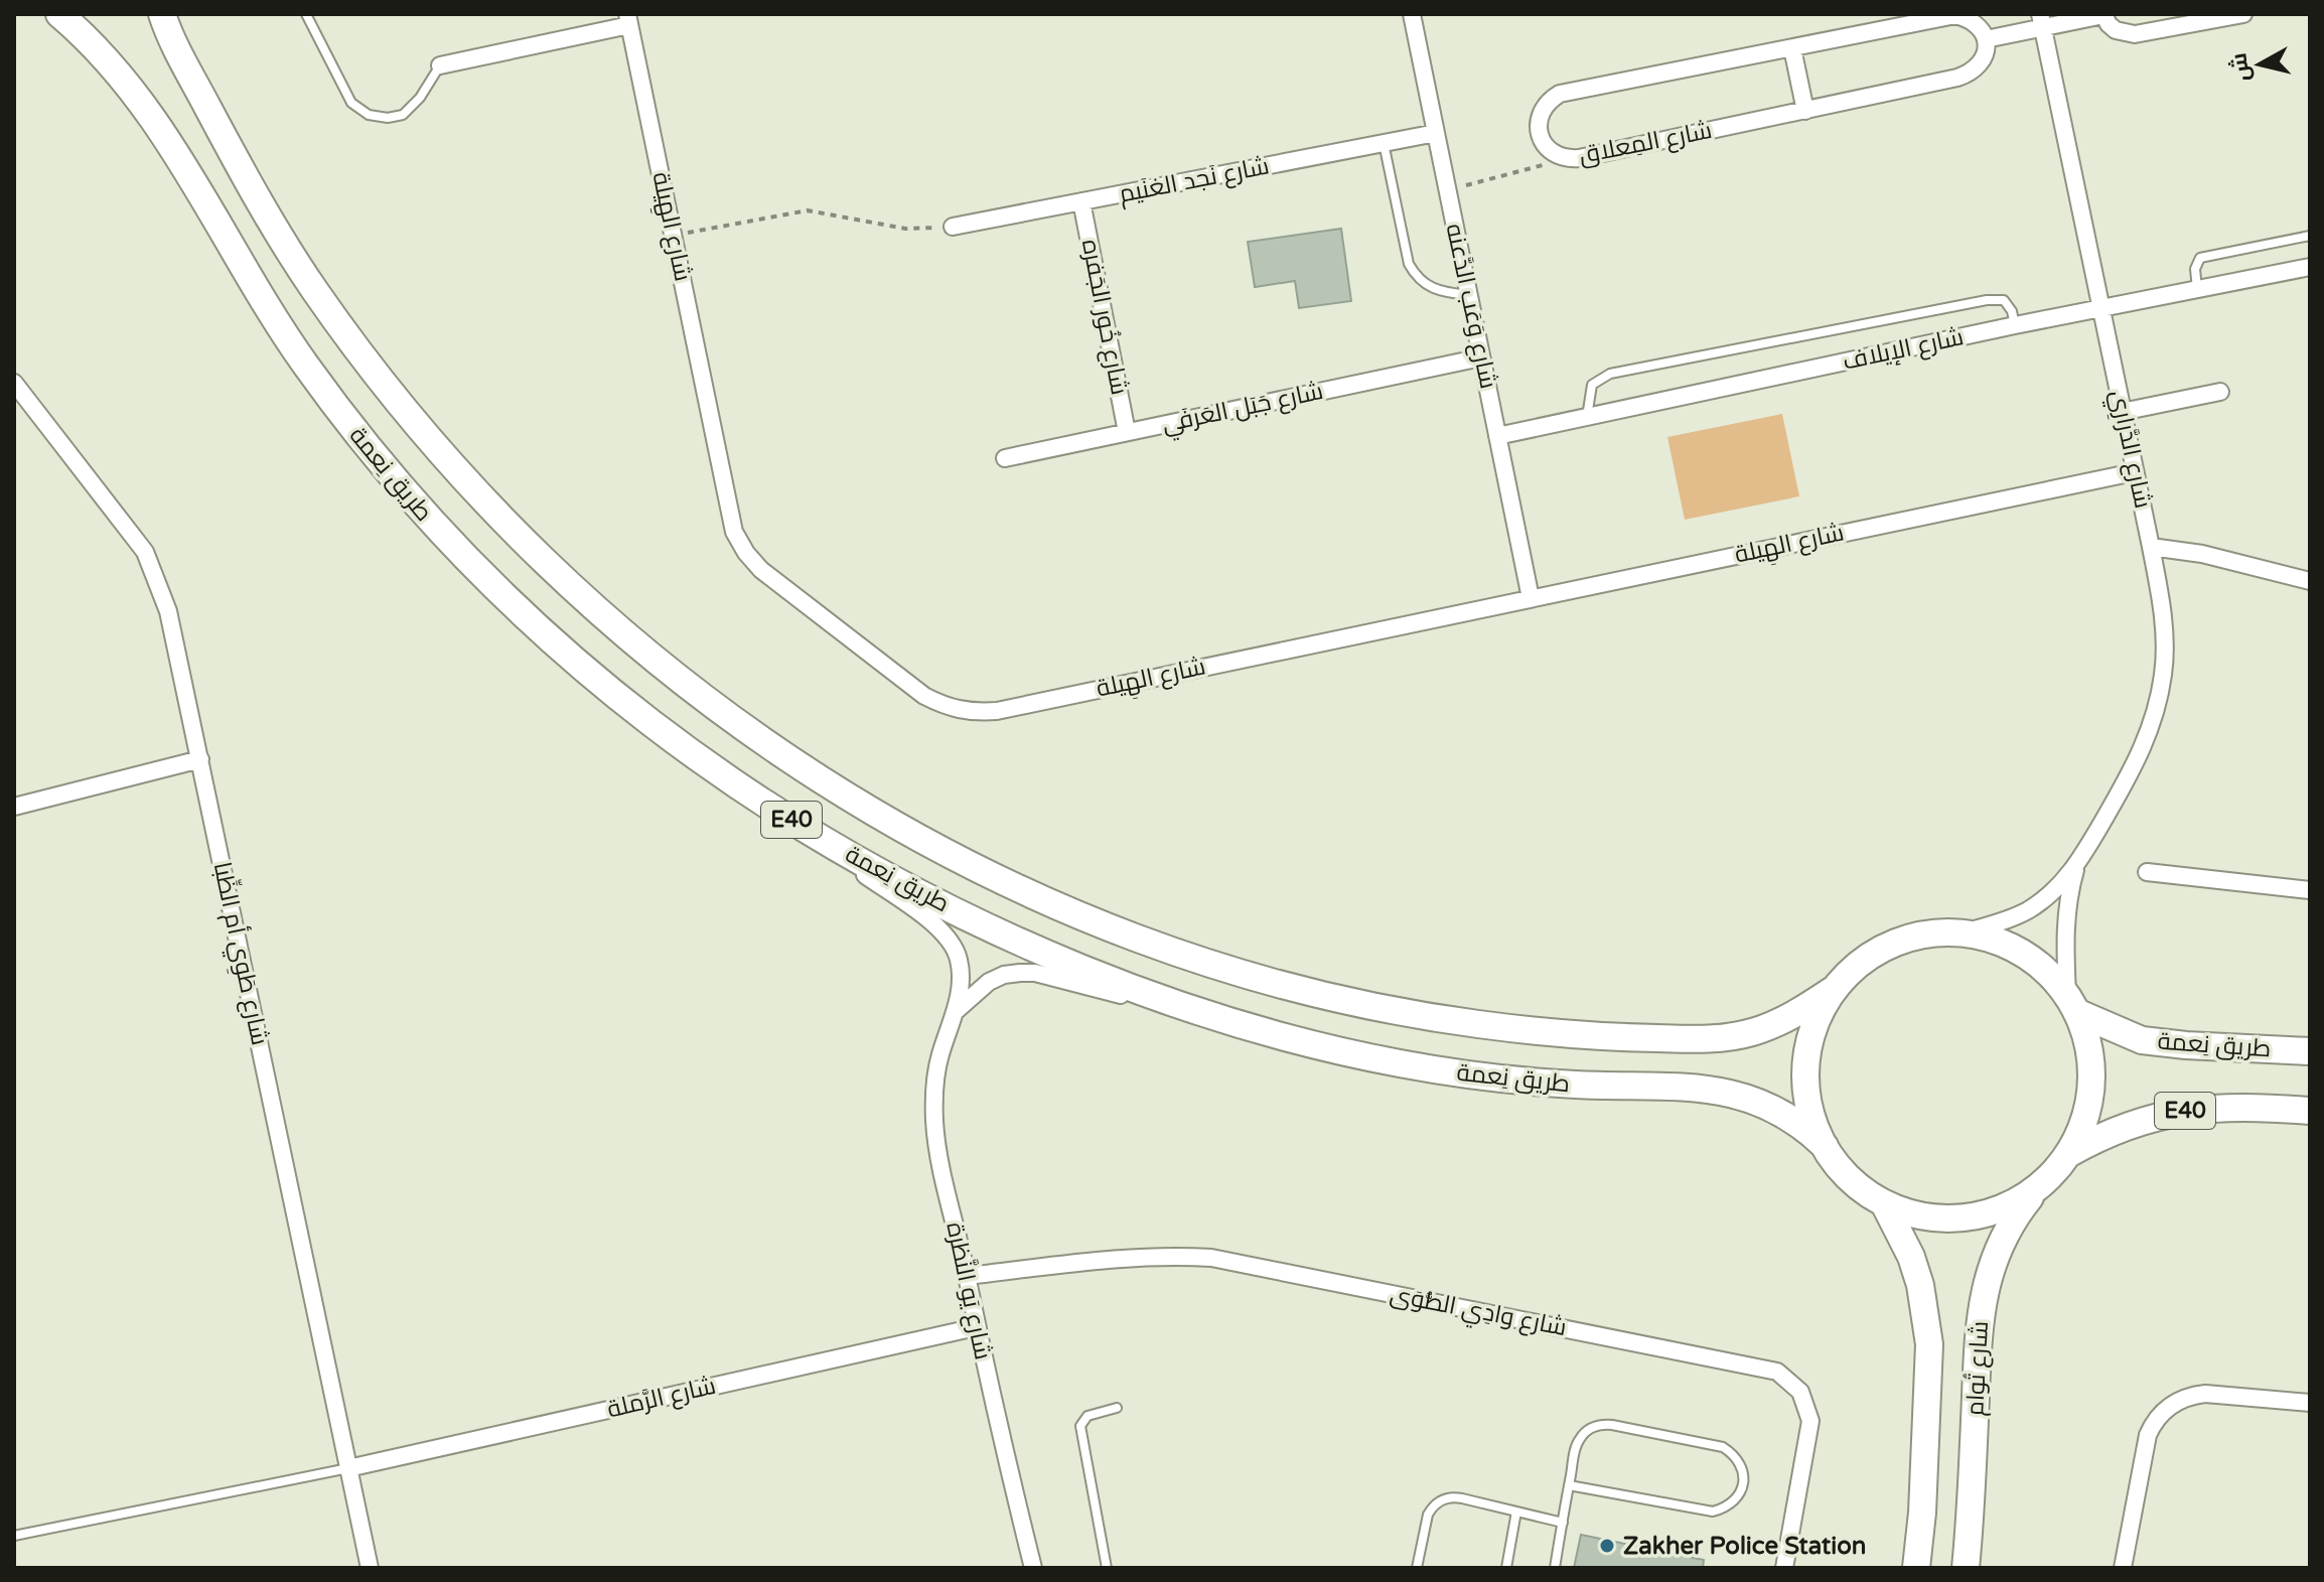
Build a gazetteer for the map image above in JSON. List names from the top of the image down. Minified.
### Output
{"streets":{"main road":["طريق نِعمة","E40","شارع تُوام"],"street":["شارع المِعلاق","شارع نَجد الغنَيم","شارع الهِيلة","شارع وَعَب الدَّعنه","شارع خُور الجَفره","شارع الإيلاف","شارع جَبَل العَرفَي","شارع الدَّرارِي","شارع طَوِي أم الظِّبا","شارع يَو النَّظرة","شارع وادِي الطُّوَى","شارع الرَّملة"]},"crossings":[["شارع نَجد الغنَيم","شارع وَعَب الدَّعنه"],["شارع نَجد الغنَيم","شارع خُور الجَفره"],["شارع الهِيلة","شارع وَعَب الدَّعنه"],["شارع الهِيلة","شارع الدَّرارِي"],["شارع وَعَب الدَّعنه","شارع الإيلاف"],["شارع وَعَب الدَّعنه","شارع جَبَل العَرفَي"],["شارع خُور الجَفره","شارع جَبَل العَرفَي"],["شارع الإيلاف","شارع الدَّرارِي"],["شارع الدَّرارِي","طريق نِعمة"],["شارع الدَّرارِي","E40"],["شارع الدَّرارِي","شارع تُوام"],["طريق نِعمة","E40"],["طريق نِعمة","شارع يَو النَّظرة"],["طريق نِعمة","شارع تُوام"],["E40","شارع تُوام"],["شارع طَوِي أم الظِّبا","شارع الرَّملة"],["شارع يَو النَّظرة","شارع وادِي الطُّوَى"],["شارع يَو النَّظرة","شارع الرَّملة"]],"places":["Zakher Police Station"],"north":"left"}
